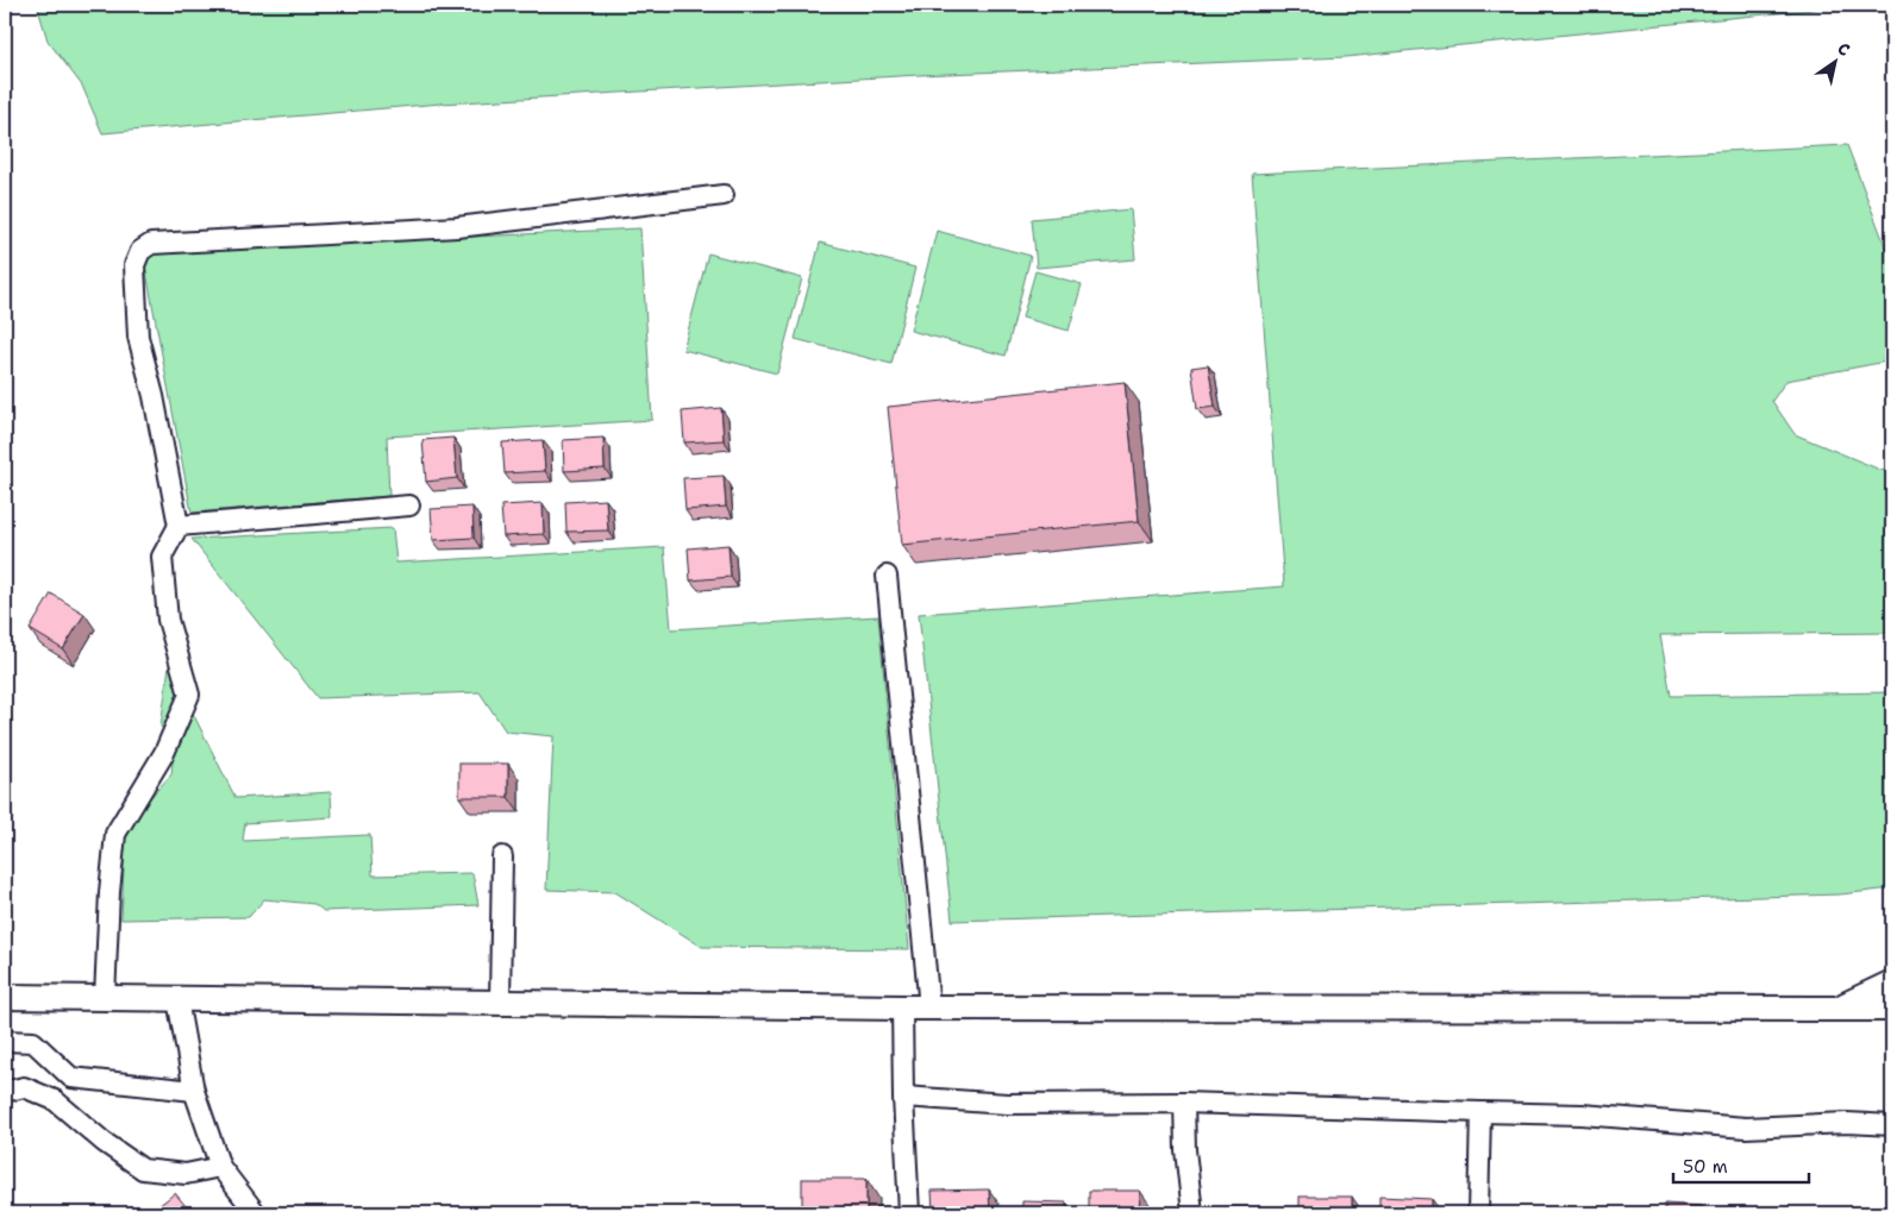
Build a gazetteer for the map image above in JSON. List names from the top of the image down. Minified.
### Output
{"scale_bar":"50 m","north":"top right"}
